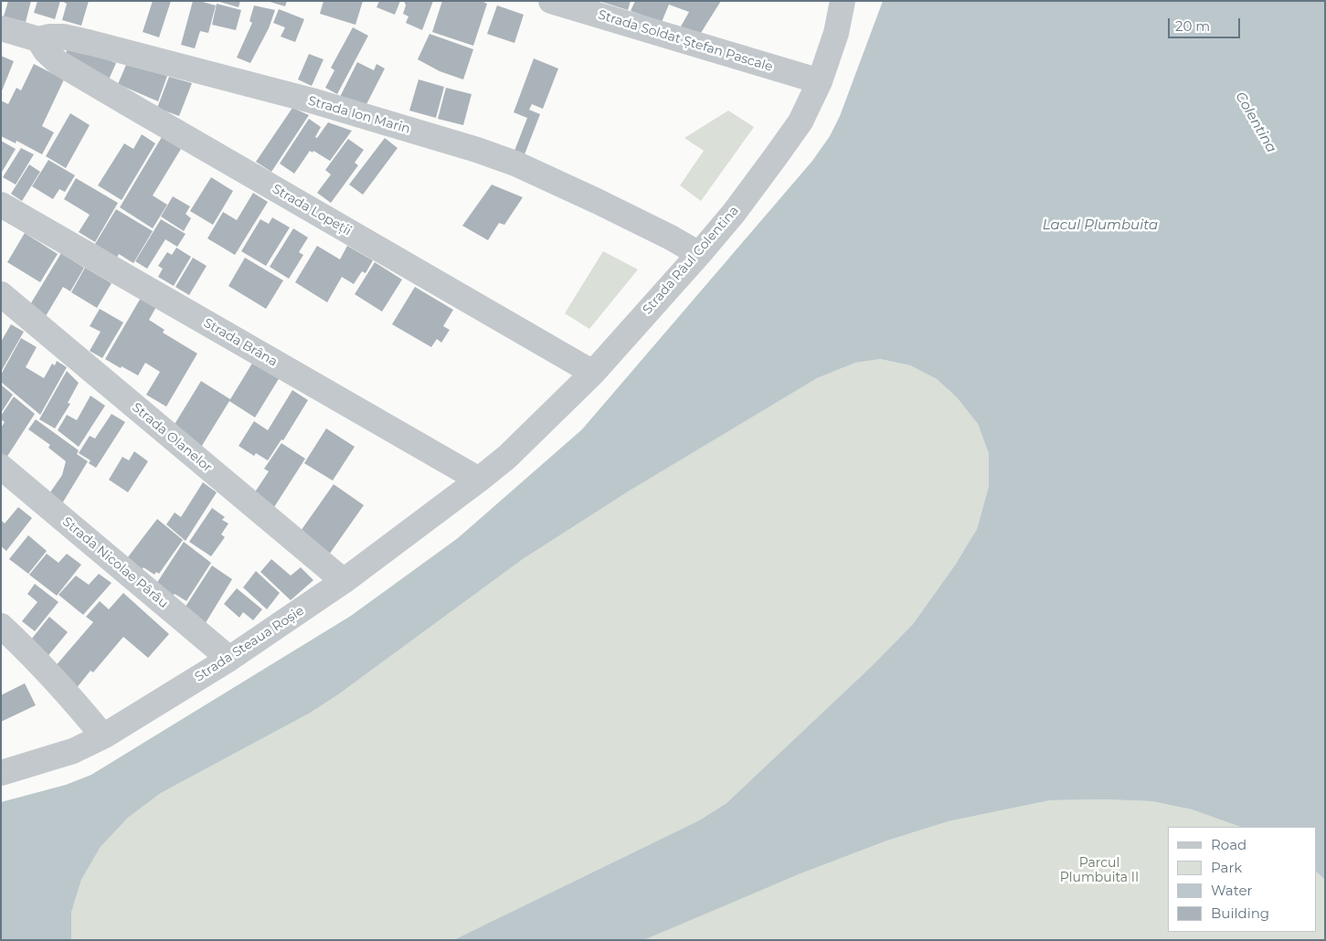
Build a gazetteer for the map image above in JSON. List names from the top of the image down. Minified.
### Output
{"streets":{"street":["Strada Soldat Ștefan Pascale","Strada Ion Marin","Strada Lopeții","Strada Râul Colentina","Strada Brâna","Strada Olanelor","Strada Nicolae Pârâu","Strada Steaua Roșie"]},"crossings":[["Strada Soldat Ștefan Pascale","Strada Râul Colentina"],["Strada Ion Marin","Strada Lopeții"],["Strada Ion Marin","Strada Râul Colentina"],["Strada Lopeții","Strada Râul Colentina"],["Strada Râul Colentina","Strada Brâna"],["Strada Râul Colentina","Strada Steaua Roșie"],["Strada Brâna","Strada Steaua Roșie"],["Strada Olanelor","Strada Steaua Roșie"],["Strada Nicolae Pârâu","Strada Steaua Roșie"]],"water":["Colentina","Lacul Plumbuita"],"parks":["Parcul Plumbuita II"],"legend":["Road","Park","Water","Building"],"scale_bar":"20 m"}
